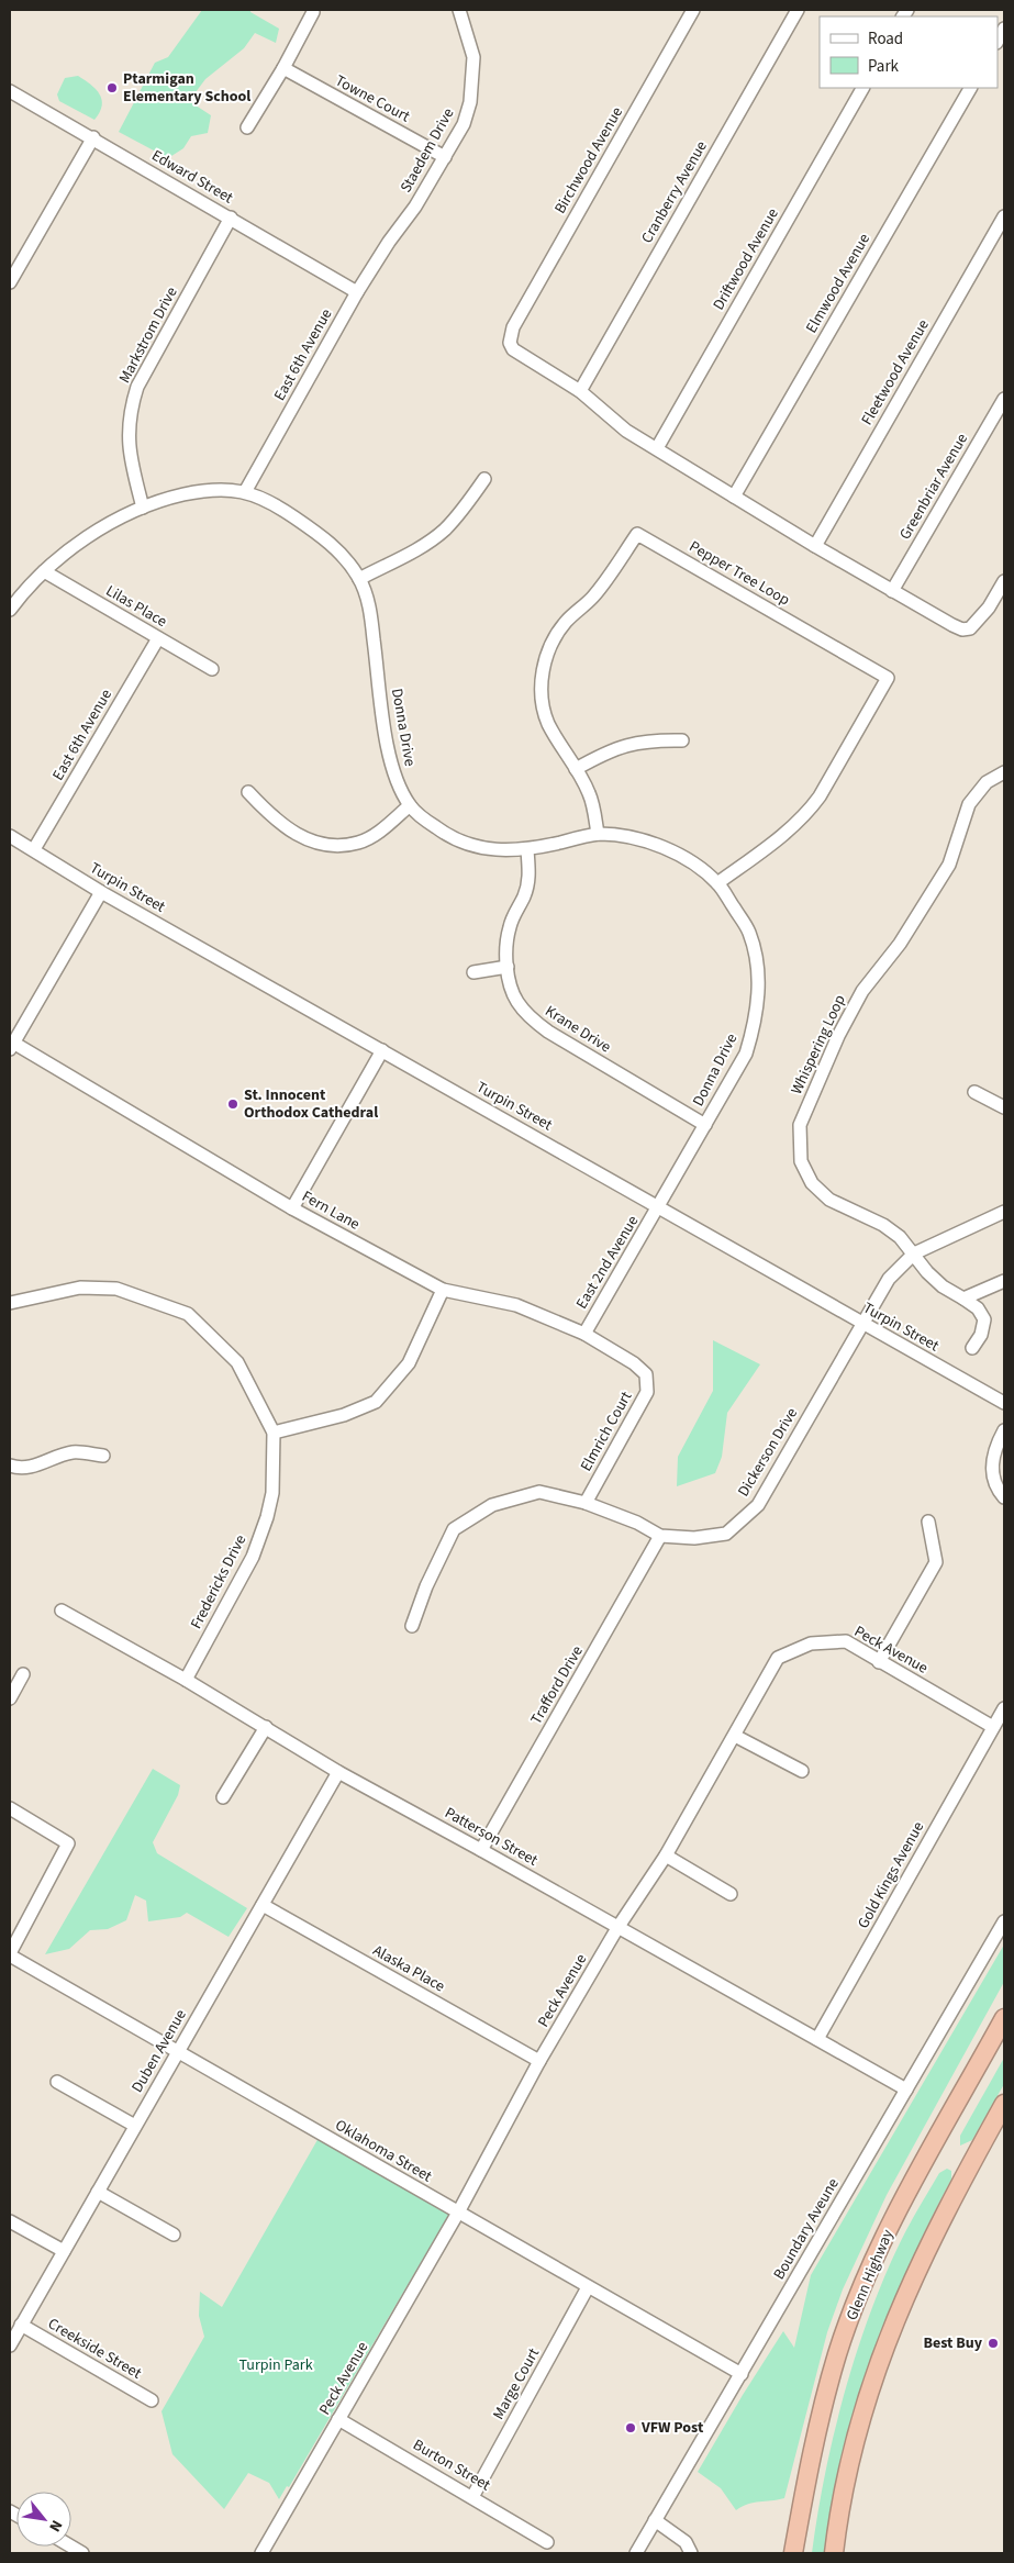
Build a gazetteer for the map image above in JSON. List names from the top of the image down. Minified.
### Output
{"streets":{"highway":["Glenn Highway"],"street":["Towne Court","Staedem Drive","Birchwood Avenue","Edward Street","Cranberry Avenue","Driftwood Avenue","Elmwood Avenue","Markstrom Drive","East 6th Avenue","Fleetwood Avenue","Greenbriar Avenue","Pepper Tree Loop","Lilas Place","Donna Drive","Turpin Street","Krane Drive","Whispering Loop","Fern Lane","East 2nd Avenue","Elmrich Court","Dickerson Drive","Fredericks Drive","Peck Avenue","Trafford Drive","Patterson Street","Gold Kings Avenue","Alaska Place","Duben Avenue","Oklahoma Street","Boundary Aveune","Creekside Street","Marge Court","Burton Street"]},"crossings":[["Towne Court","Staedem Drive"],["Staedem Drive","Edward Street"],["Staedem Drive","East 6th Avenue"],["Birchwood Avenue","Cranberry Avenue"],["Edward Street","Markstrom Drive"],["Edward Street","East 6th Avenue"],["Markstrom Drive","Donna Drive"],["East 6th Avenue","Lilas Place"],["East 6th Avenue","Donna Drive"],["East 6th Avenue","Turpin Street"],["Pepper Tree Loop","Donna Drive"],["Lilas Place","Donna Drive"],["Donna Drive","Turpin Street"],["Donna Drive","Krane Drive"],["Donna Drive","East 2nd Avenue"],["Turpin Street","East 2nd Avenue"],["Turpin Street","Dickerson Drive"],["Whispering Loop","Dickerson Drive"],["Fern Lane","East 2nd Avenue"],["Fern Lane","Elmrich Court"],["Elmrich Court","Dickerson Drive"],["Dickerson Drive","Trafford Drive"],["Fredericks Drive","Patterson Street"],["Peck Avenue","Patterson Street"],["Peck Avenue","Gold Kings Avenue"],["Peck Avenue","Alaska Place"],["Peck Avenue","Oklahoma Street"],["Peck Avenue","Burton Street"],["Trafford Drive","Patterson Street"],["Patterson Street","Gold Kings Avenue"],["Patterson Street","Duben Avenue"],["Patterson Street","Boundary Aveune"],["Alaska Place","Duben Avenue"],["Duben Avenue","Oklahoma Street"],["Duben Avenue","Creekside Street"],["Oklahoma Street","Boundary Aveune"],["Oklahoma Street","Marge Court"],["Marge Court","Burton Street"]],"parks":["Turpin Park"],"places":["Ptarmigan Elementary School","St. Innocent Orthodox Cathedral","Best Buy","VFW Post"],"legend":["Road","Park"],"north":"bottom right"}
